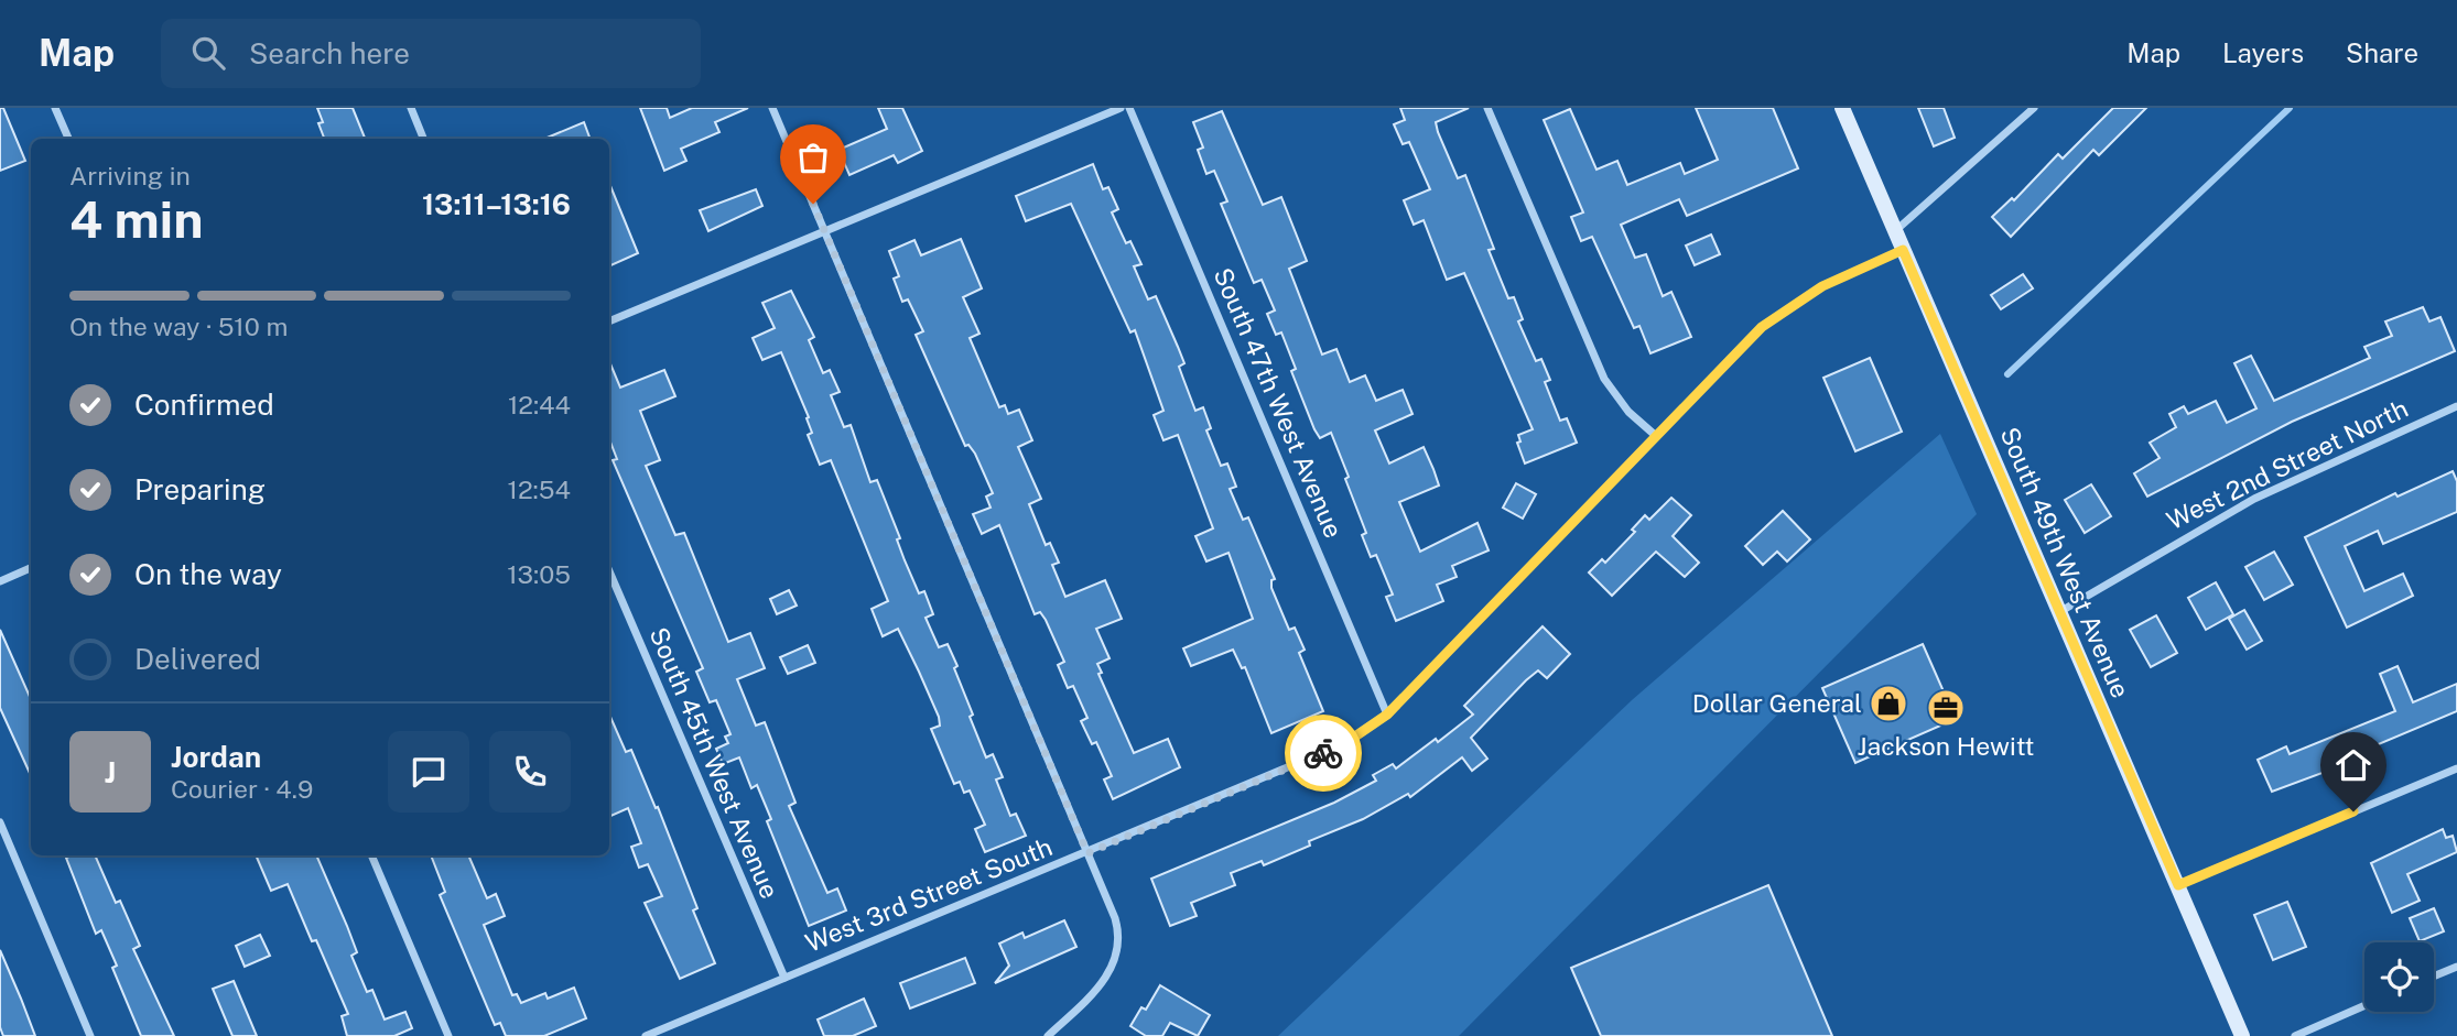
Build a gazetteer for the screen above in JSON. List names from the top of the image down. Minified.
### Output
{"streets":{"street":["South 47th West Avenue","West 2nd Street North","South 49th West Avenue","South 45th West Avenue","West 3rd Street South"]},"crossings":[["South 47th West Avenue","West 3rd Street South"],["West 2nd Street North","South 49th West Avenue"],["South 49th West Avenue","West 3rd Street South"],["South 45th West Avenue","West 3rd Street South"]],"places":{"shop":["Dollar General"],"office":["Jackson Hewitt"]},"page":{"header":"Map","search":"Search here","nav":["Map","Layers","Share"],"heading":["4 min","Arriving in","13:11–13:16"],"panel":["Jordan","Courier · 4.9"],"bar":"On the way · 510 m","list":[["Confirmed","12:44"],["Preparing","12:54"],["On the way","13:05"],"Delivered"],"round":"J"}}
